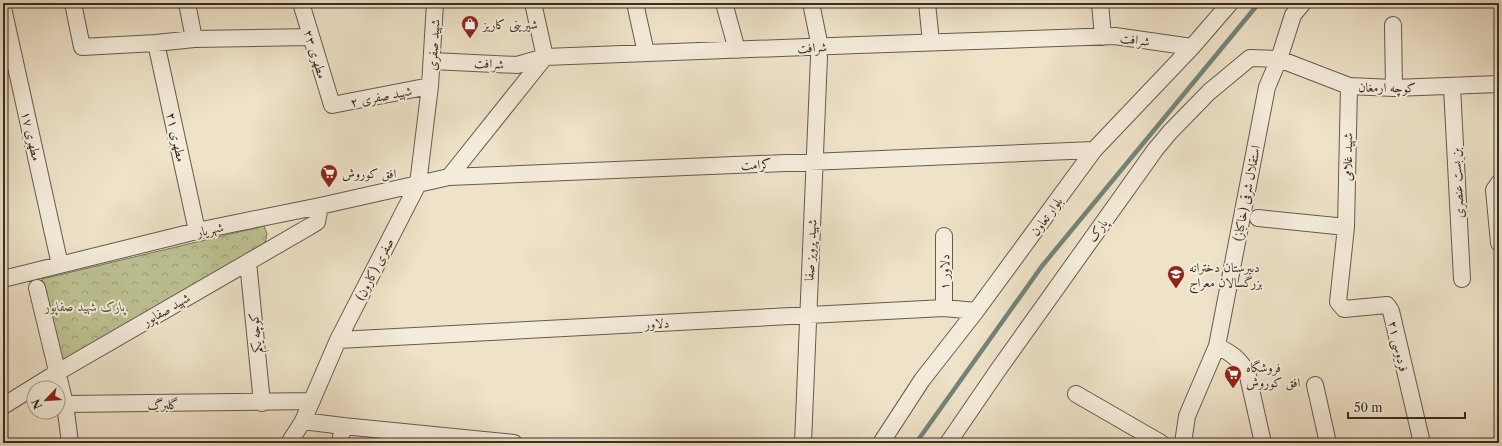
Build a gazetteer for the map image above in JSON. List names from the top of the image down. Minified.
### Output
{"streets":{"street":["شرافت","شهید صفری","مطهری ۲۳","کوچه ارمغان","شهید صفری ۲","مطهری ۱۷","مطهری ۲۱","شهید غلامی","کرامت","بن بست عنصری","استقلال شرقی (خاکباز)","بلوار تعاون","شهریار","پارک","شهید پرویز صفا","صفری (کارون)","دلاور ۱","شهید صفاپور","دلاور","کوچه یکم","فردوسی ۲۱","گلبرگ"]},"crossings":[["شرافت","شهید صفری"],["شرافت","بلوار تعاون"],["شرافت","شهید پرویز صفا"],["شهید صفری","شهید صفری ۲"],["شهید صفری","صفری (کارون)"],["مطهری ۲۳","شهید صفری ۲"],["کوچه ارمغان","شهید غلامی"],["کوچه ارمغان","بن بست عنصری"],["کوچه ارمغان","استقلال شرقی (خاکباز)"],["کوچه ارمغان","پارک"],["شهید صفری ۲","صفری (کارون)"],["مطهری ۱۷","شهریار"],["مطهری ۲۱","شهریار"],["شهید غلامی","فردوسی ۲۱"],["کرامت","بلوار تعاون"],["کرامت","شهریار"],["کرامت","شهید پرویز صفا"],["کرامت","صفری (کارون)"],["استقلال شرقی (خاکباز)","پارک"],["بلوار تعاون","دلاور"],["شهریار","صفری (کارون)"],["شهریار","شهید صفاپور"],["شهید پرویز صفا","دلاور"],["صفری (کارون)","دلاور"],["صفری (کارون)","گلبرگ"],["دلاور ۱","دلاور"],["شهید صفاپور","کوچه یکم"],["کوچه یکم","گلبرگ"]],"parks":["پارک شهید صفاپور"],"places":{"shop":["شیرینی کاریز"],"supermarket":["افق کوروش","فروشگاه افق کوروش"],"school or university":["دبیرستان دخترانه بزرگسالان معراج"]},"scale_bar":"50 m","north":"bottom left"}
